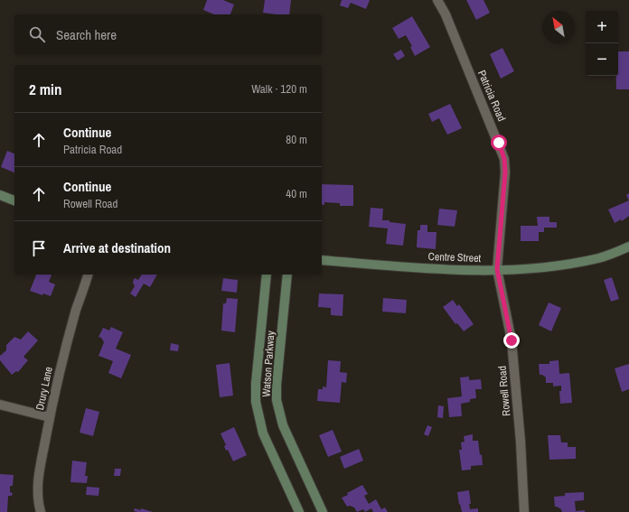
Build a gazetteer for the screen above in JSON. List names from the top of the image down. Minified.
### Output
{"streets":{"main road":["Centre Street","Watson Parkway"],"street":["Patricia Road","Drury Lane","Rowell Road"]},"crossings":[["Patricia Road","Centre Street"],["Patricia Road","Rowell Road"],["Centre Street","Rowell Road"]],"north":"top left","page":{"map_buttons":["+","−"],"search":"Search here","heading":["2 min","Walk · 120 m"],"list":[["Continue","Patricia Road","80 m"],["Continue","Rowell Road","40 m"],"Arrive at destination"]}}
